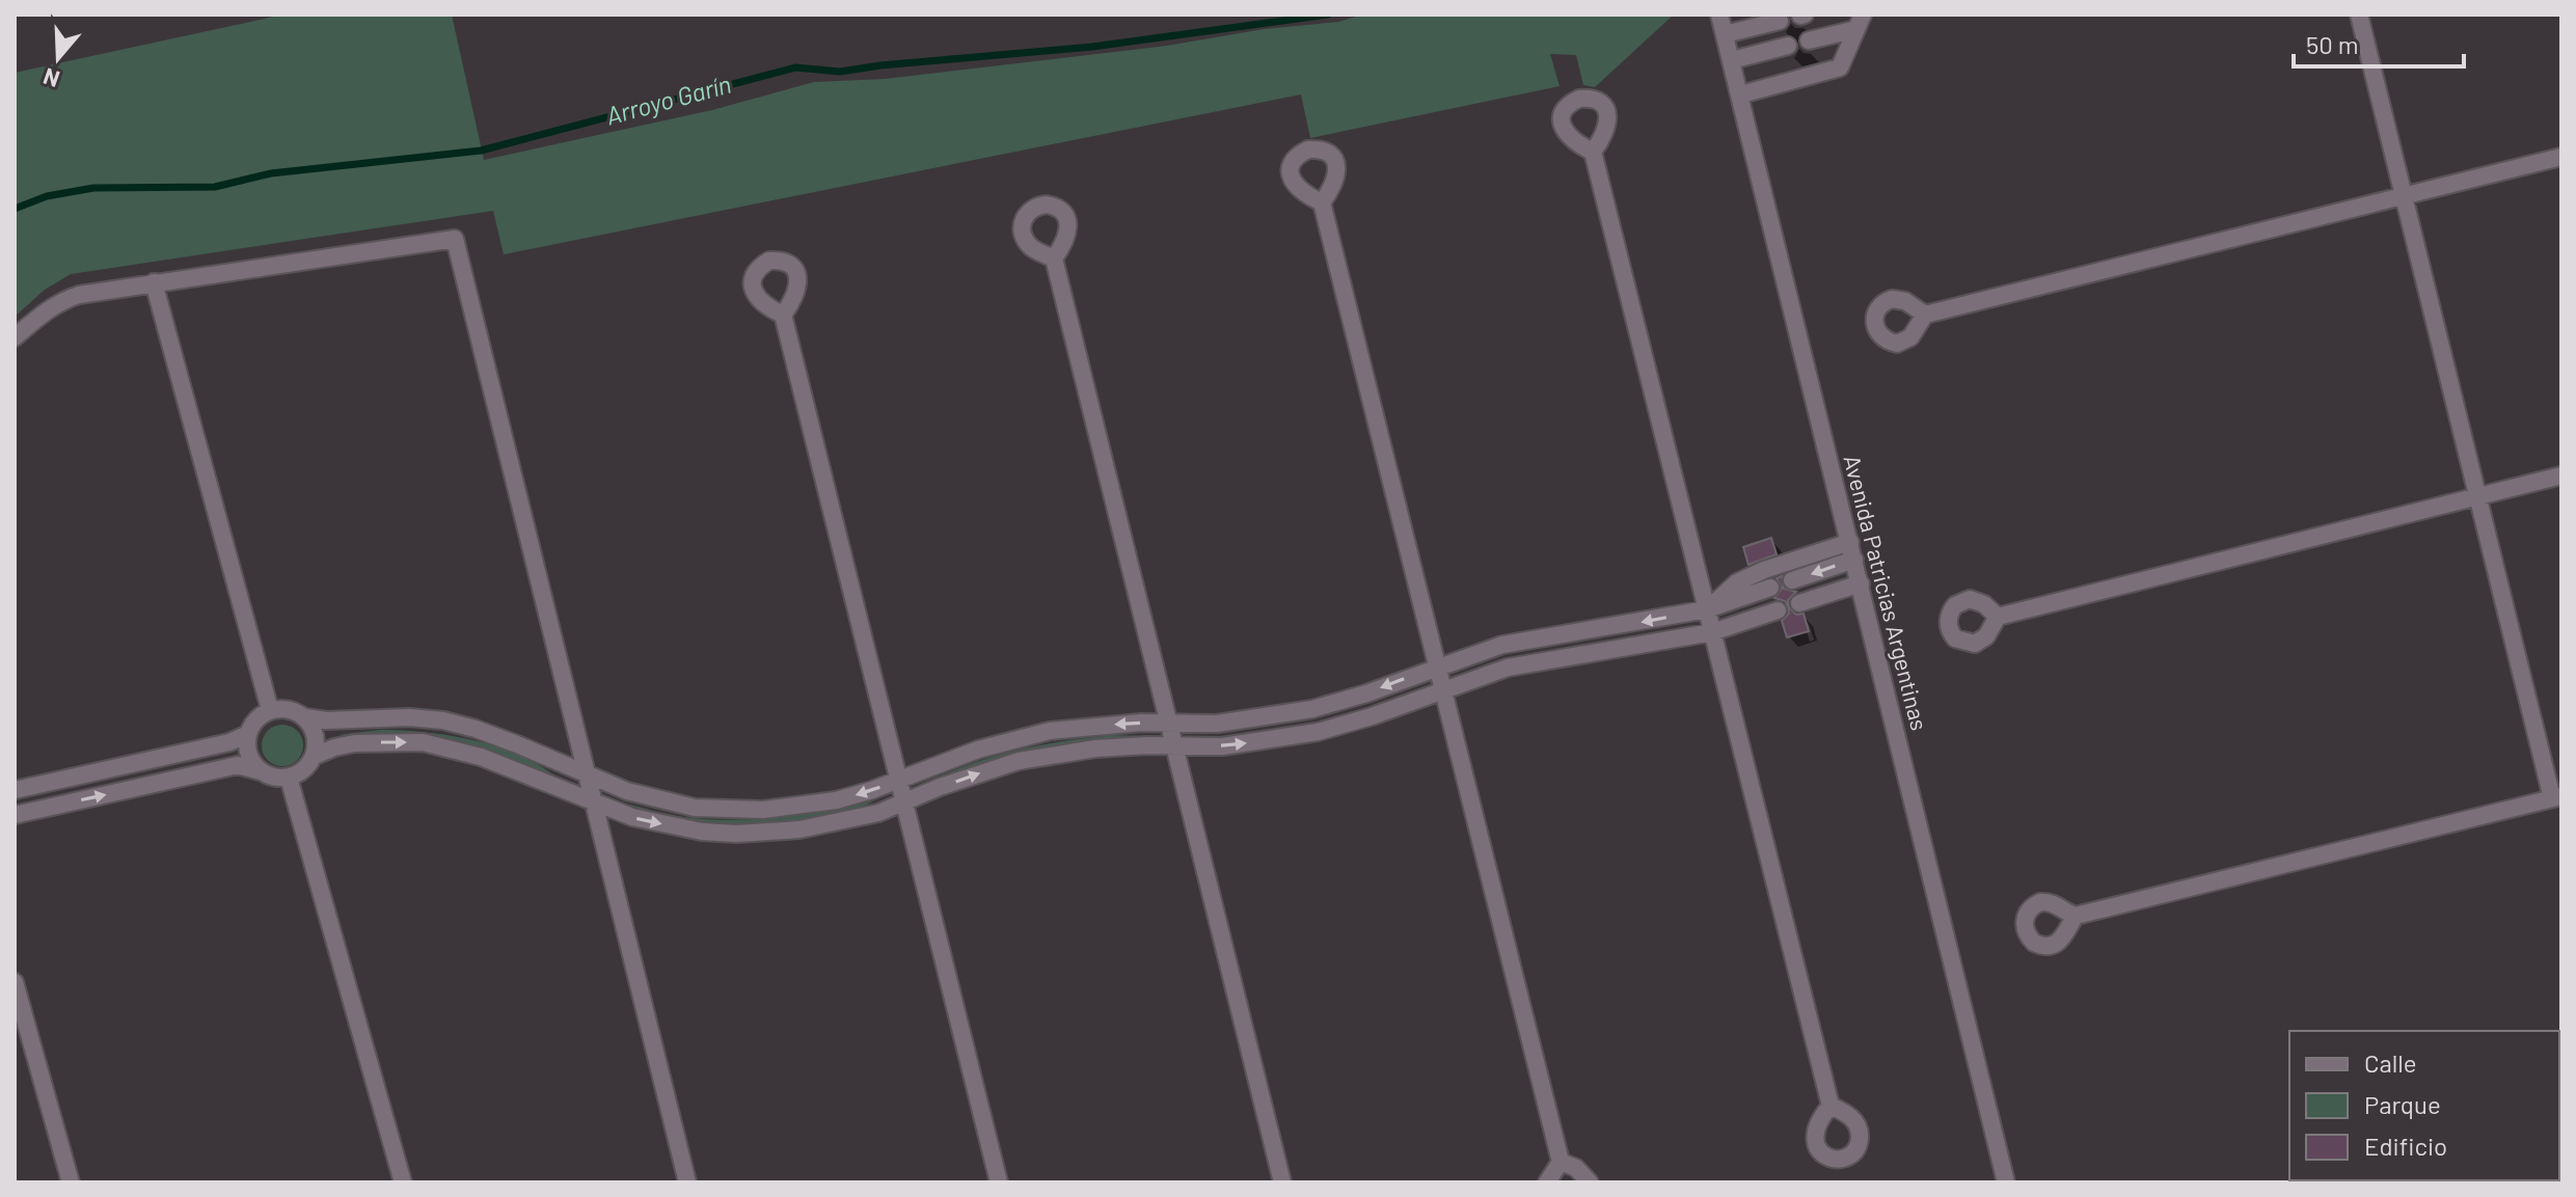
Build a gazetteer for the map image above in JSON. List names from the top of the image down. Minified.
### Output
{"streets":{"street":["Avenida Patricias Argentinas"]},"water":["Arroyo Garín"],"legend":["Calle","Parque","Edificio"],"scale_bar":"50 m","north":"bottom"}
